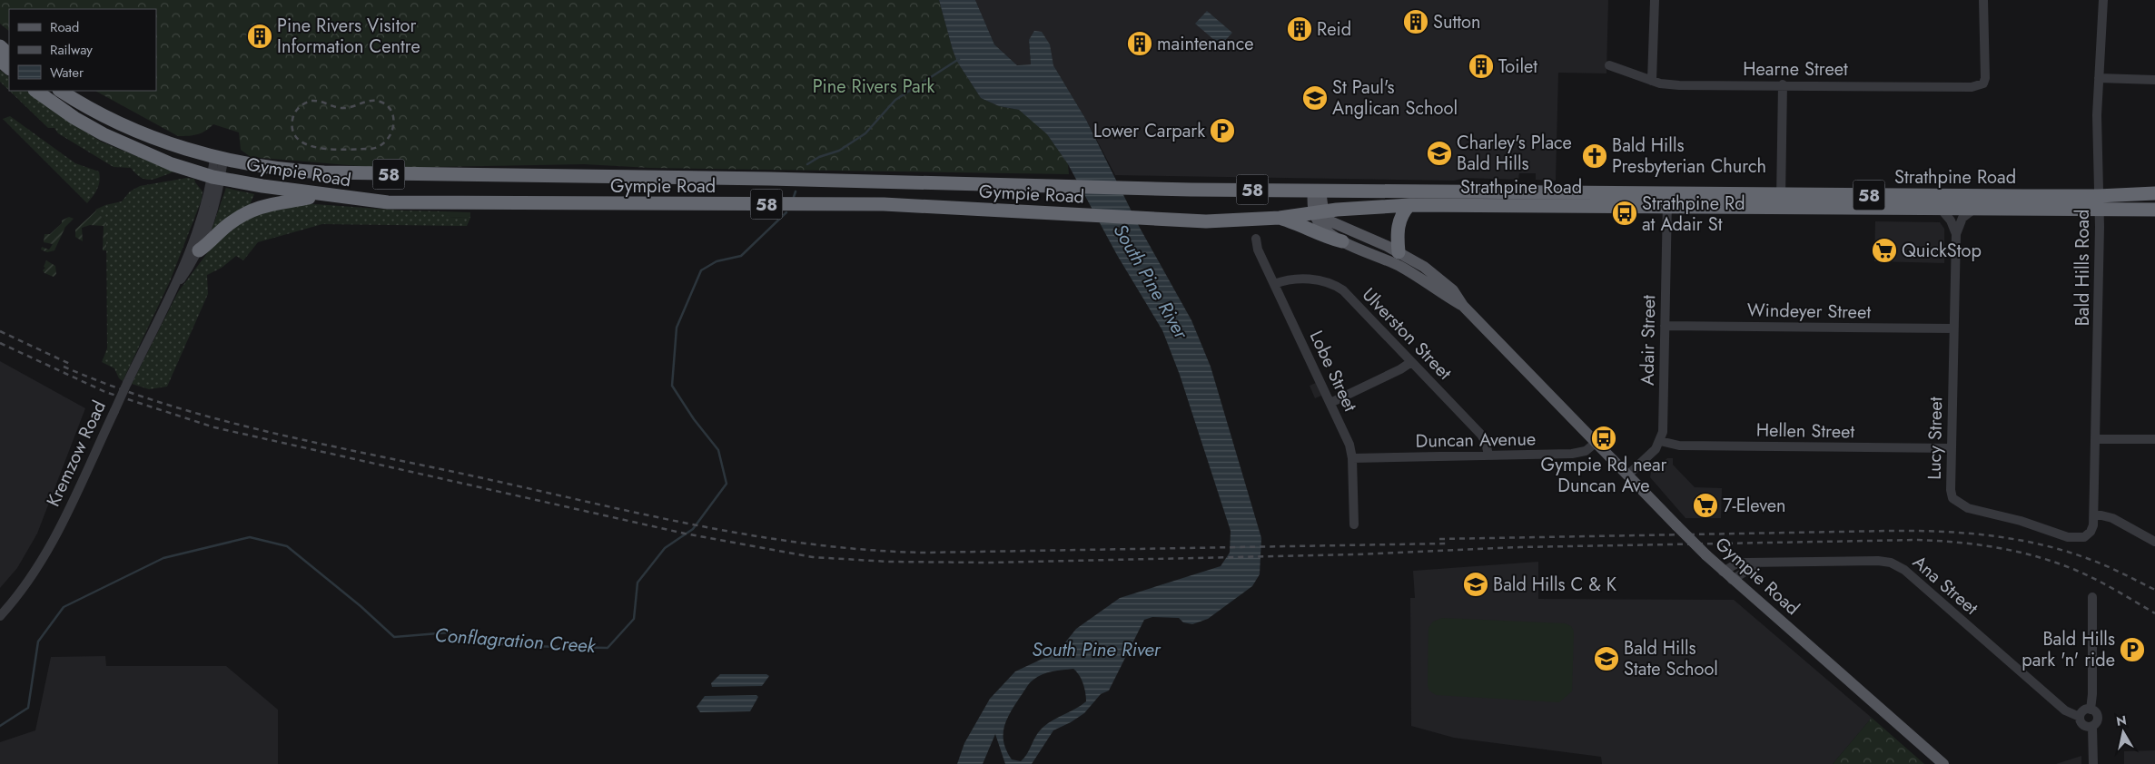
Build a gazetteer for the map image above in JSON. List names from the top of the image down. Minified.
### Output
{"streets":{"highway":["Gympie Road","58","Strathpine Road"],"street":["Hearne Street","Bald Hills Road","Windeyer Street","Ulverston Street","Adair Street","Lobe Street","Hellen Street","Lucy Street","Duncan Avenue","Kremzow Road","Ana Street"]},"crossings":[["Gympie Road","Strathpine Road"],["Gympie Road","Adair Street"],["Gympie Road","Duncan Avenue"],["Gympie Road","Kremzow Road"],["Gympie Road","Ana Street"],["Strathpine Road","Bald Hills Road"],["Strathpine Road","Adair Street"],["Strathpine Road","Lucy Street"],["Bald Hills Road","Lucy Street"],["Windeyer Street","Adair Street"],["Windeyer Street","Lucy Street"],["Ulverston Street","Lobe Street"],["Ulverston Street","Duncan Avenue"],["Adair Street","Hellen Street"],["Lobe Street","Duncan Avenue"],["Hellen Street","Lucy Street"]],"water":["South Pine River","Conflagration Creek"],"parks":["Pine Rivers Park"],"places":{"building":["Sutton","Reid","Pine Rivers Visitor Information Centre","maintenance","Toilet"],"school or university":["St Paul's Anglican School","Charley's Place Bald Hills","Bald Hills C & K","Bald Hills State School"],"parking":["Lower Carpark","Bald Hills park 'n' ride"],"church":["Bald Hills Presbyterian Church"],"bus stop":["Strathpine Rd at Adair St","Gympie Rd near Duncan Ave"],"supermarket":["QuickStop","7-Eleven"]},"legend":["Road","Railway","Water"],"north":"top"}
